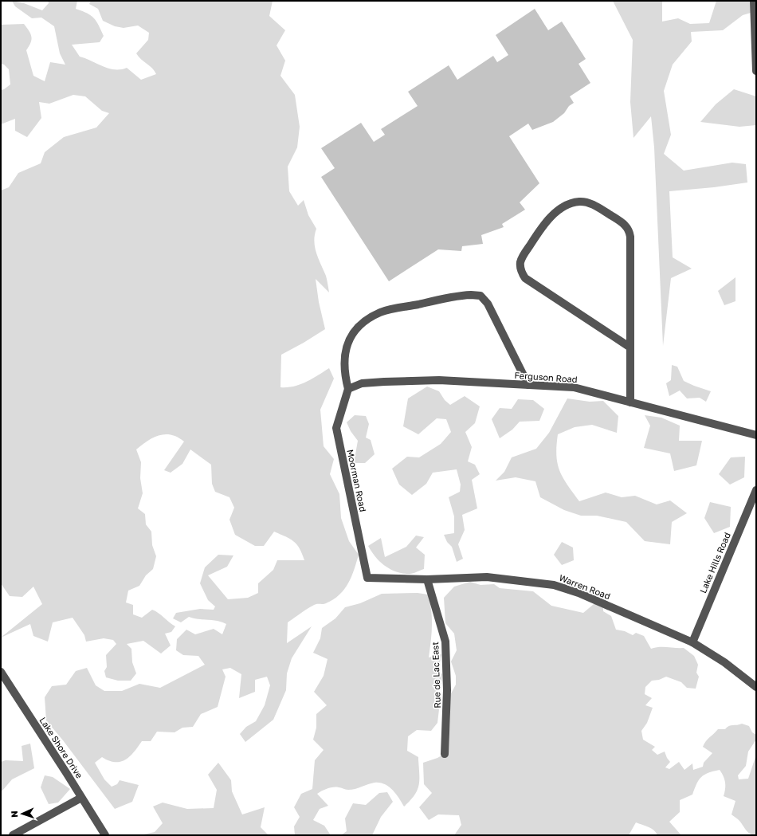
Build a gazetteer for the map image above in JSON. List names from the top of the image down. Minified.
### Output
{"streets":{"street":["Ferguson Road","Moorman Road","Lake Hills Road","Warren Road","Rue de Lac East","Lake Shore Drive"]},"crossings":[["Ferguson Road","Moorman Road"],["Moorman Road","Warren Road"],["Lake Hills Road","Warren Road"],["Warren Road","Rue de Lac East"]],"north":"left"}
